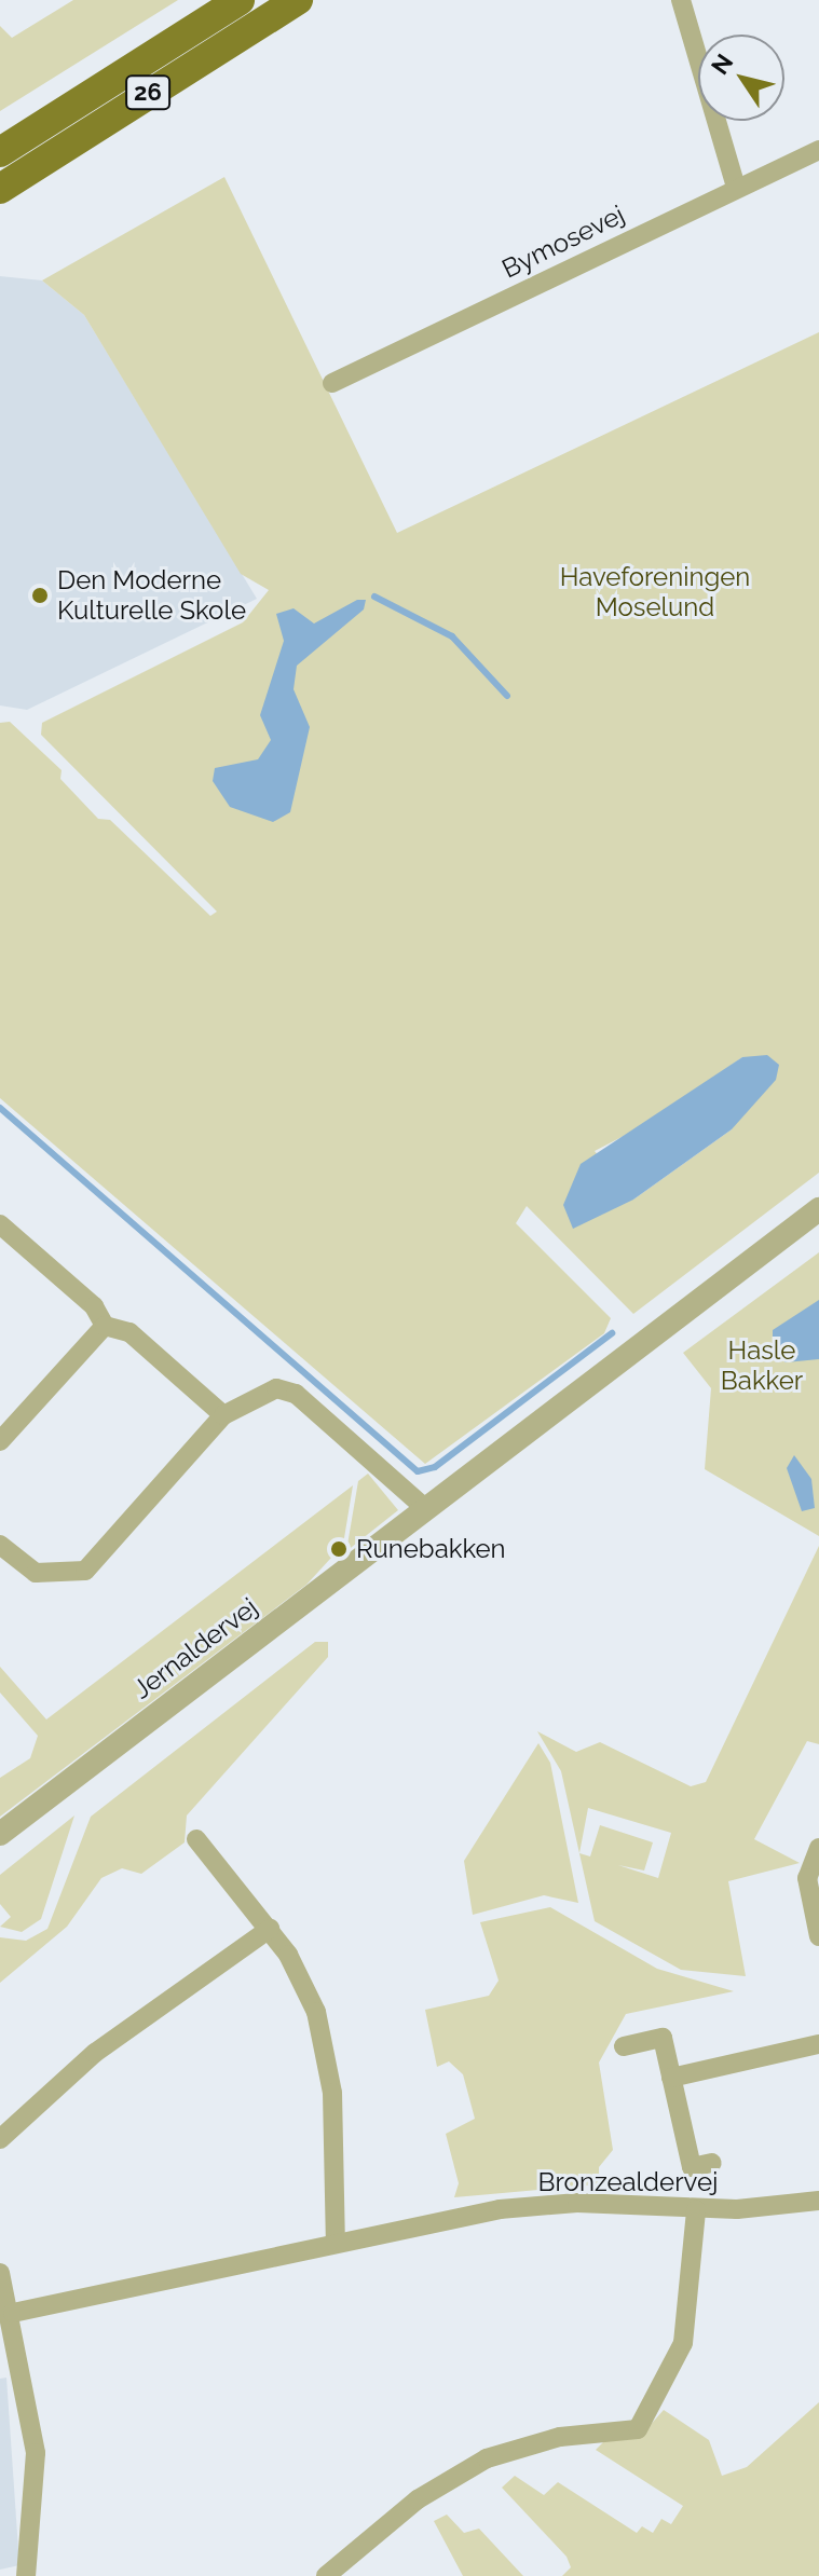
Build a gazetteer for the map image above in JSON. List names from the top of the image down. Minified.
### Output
{"streets":{"main road":["26"],"street":["Bymosevej","Jernaldervej","Bronzealdervej"]},"parks":["Haveforeningen Moselund","Hasle Bakker"],"places":["Den Moderne Kulturelle Skole","Runebakken"],"north":"top left"}
